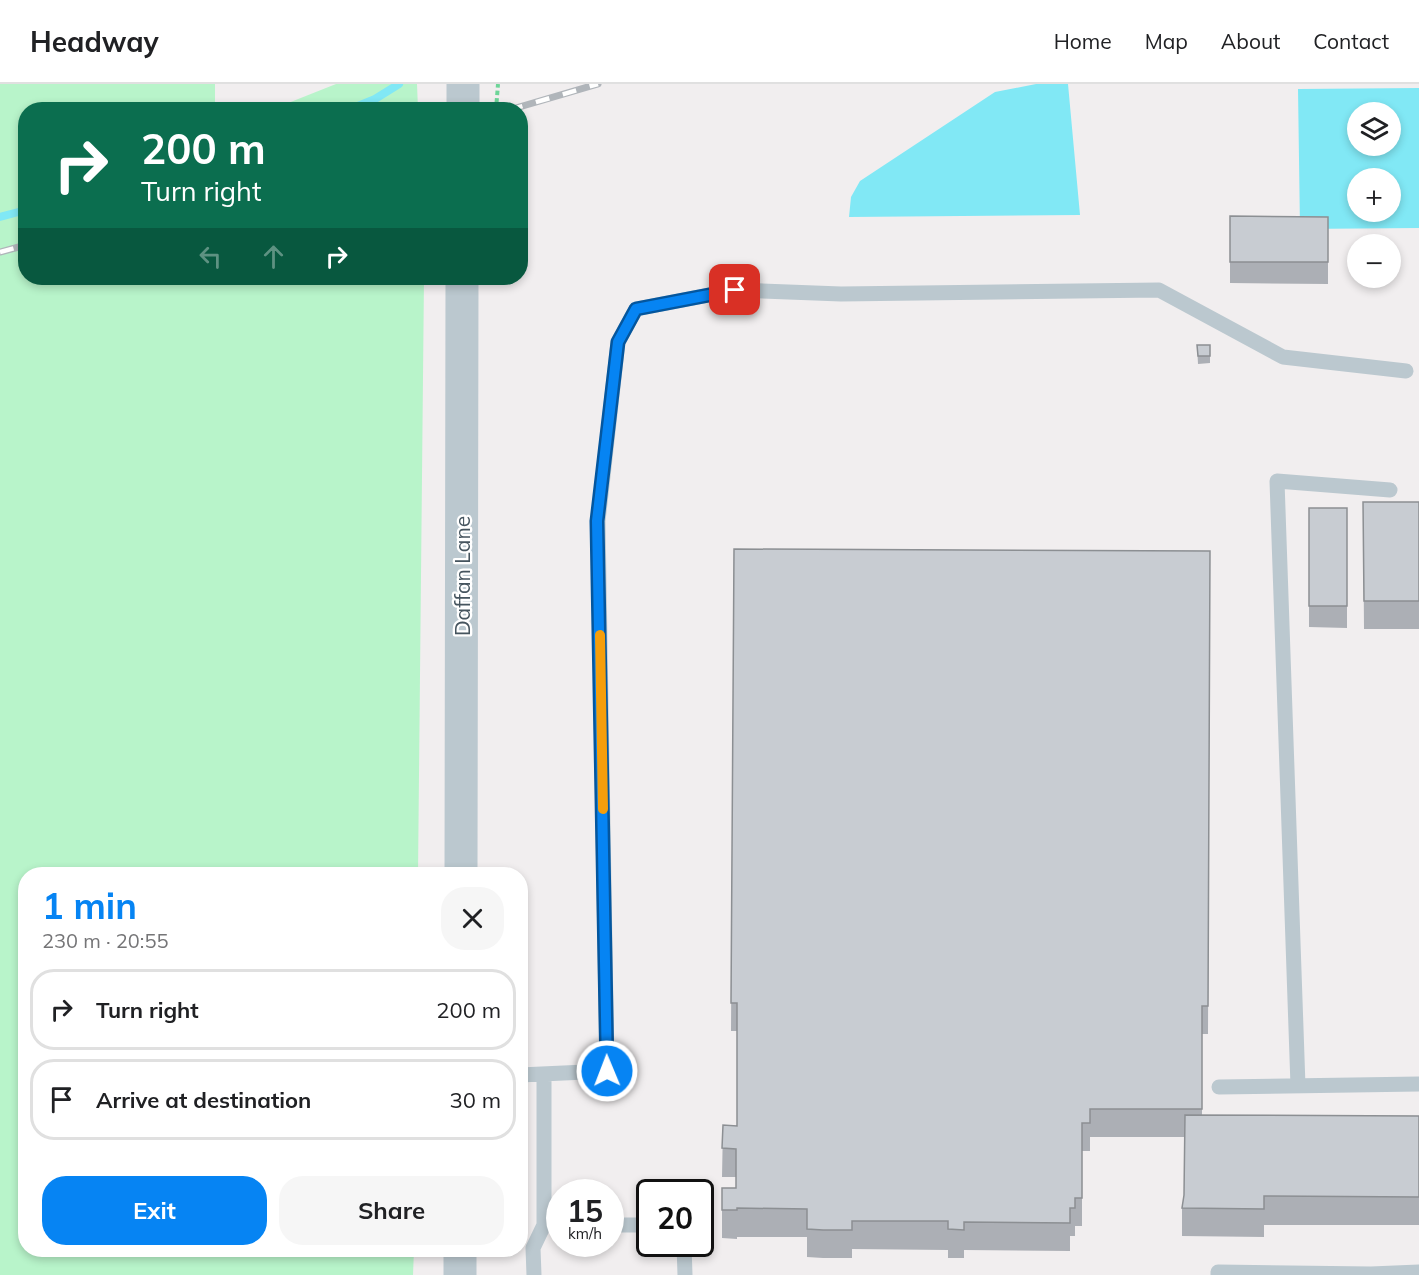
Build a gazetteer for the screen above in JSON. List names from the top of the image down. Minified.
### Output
{"streets":{"street":["Daffan Lane"]},"page":{"header":"Headway","nav":["Home","Map","About","Contact"],"map_buttons":["+","−"],"turn":["200 m","Turn right"],"heading":["1 min","230 m · 20:55"],"list":[{"name":"Turn right","value":"200 m"},{"name":"Arrive at destination","value":"30 m"}],"buttons":["Exit","Share"],"speed":"15 km/h","limit":"20"}}
